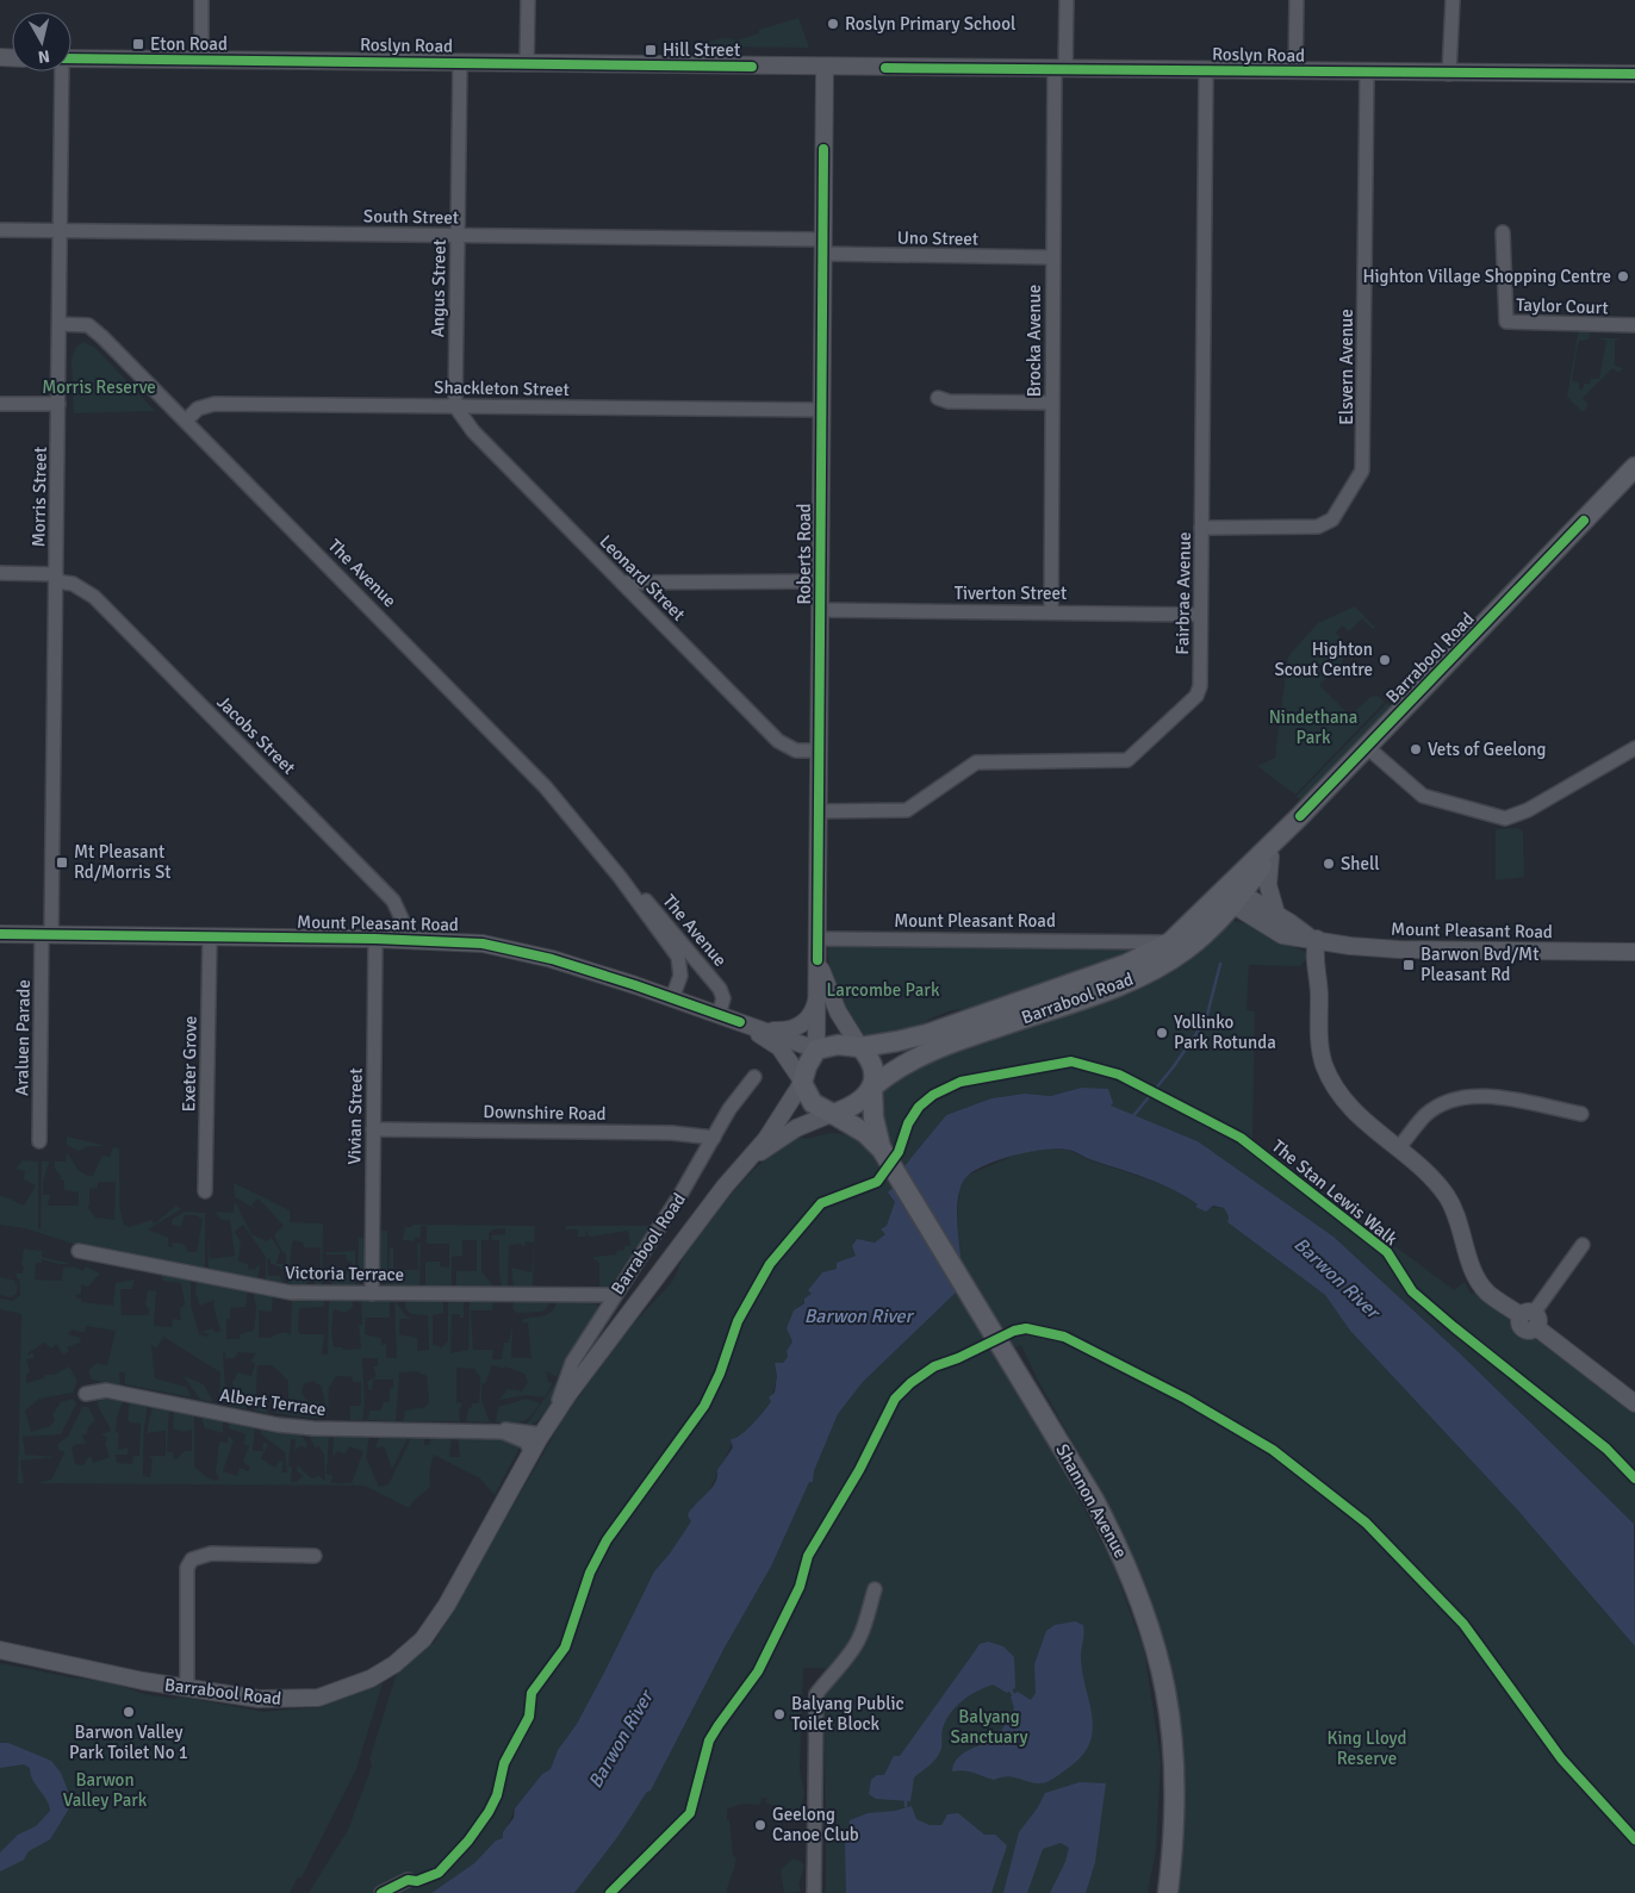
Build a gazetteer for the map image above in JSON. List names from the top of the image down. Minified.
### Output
{"streets":{"main road":["Barrabool Road","Shannon Avenue"],"street":["Roslyn Road","South Street","Uno Street","Angus Street","Taylor Court","Brocka Avenue","Elsvern Avenue","Shackleton Street","Morris Street","Roberts Road","The Avenue","Leonard Street","Tiverton Street","Fairbrae Avenue","Jacobs Street","Mount Pleasant Road","Araluen Parade","Exeter Grove","Downshire Road","Vivian Street","Victoria Terrace","Albert Terrace"],"cycle path":["The Stan Lewis Walk"]},"crossings":[["Roslyn Road","Angus Street"],["Roslyn Road","Brocka Avenue"],["Roslyn Road","Elsvern Avenue"],["Roslyn Road","Roberts Road"],["Roslyn Road","Fairbrae Avenue"],["South Street","Uno Street"],["South Street","Angus Street"],["South Street","Morris Street"],["South Street","Roberts Road"],["Uno Street","Brocka Avenue"],["Uno Street","Roberts Road"],["Angus Street","Shackleton Street"],["Angus Street","Leonard Street"],["Brocka Avenue","Tiverton Street"],["Elsvern Avenue","Fairbrae Avenue"],["Shackleton Street","Roberts Road"],["Shackleton Street","The Avenue"],["Shackleton Street","Leonard Street"],["Morris Street","The Avenue"],["Morris Street","Jacobs Street"],["Morris Street","Mount Pleasant Road"],["Morris Street","Araluen Parade"],["Roberts Road","Leonard Street"],["Roberts Road","Tiverton Street"],["Roberts Road","Fairbrae Avenue"],["Roberts Road","Barrabool Road"],["Roberts Road","Mount Pleasant Road"],["Roberts Road","Shannon Avenue"],["The Avenue","Mount Pleasant Road"],["Tiverton Street","Fairbrae Avenue"],["Barrabool Road","Mount Pleasant Road"],["Barrabool Road","Downshire Road"],["Barrabool Road","Victoria Terrace"],["Barrabool Road","Albert Terrace"],["Barrabool Road","Shannon Avenue"],["Jacobs Street","Mount Pleasant Road"],["Mount Pleasant Road","Araluen Parade"],["Mount Pleasant Road","Exeter Grove"],["Mount Pleasant Road","Vivian Street"],["Mount Pleasant Road","Shannon Avenue"],["Downshire Road","Vivian Street"],["Vivian Street","Victoria Terrace"]],"water":["Barwon River"],"parks":["Morris Reserve","Nindethana Park","Larcombe Park","Balyang Sanctuary","King Lloyd Reserve","Barwon Valley Park"],"places":{"other":["Roslyn Primary School","Highton Village Shopping Centre","Highton Scout Centre","Vets of Geelong","Shell","Yollinko Park Rotunda","Barwon Valley Park Toilet No 1","Balyang Public Toilet Block","Geelong Canoe Club"],"transit":["Eton Road","Hill Street","Mt Pleasant Rd/Morris St","Barwon Bvd/Mt Pleasant Rd"]},"north":"bottom"}
